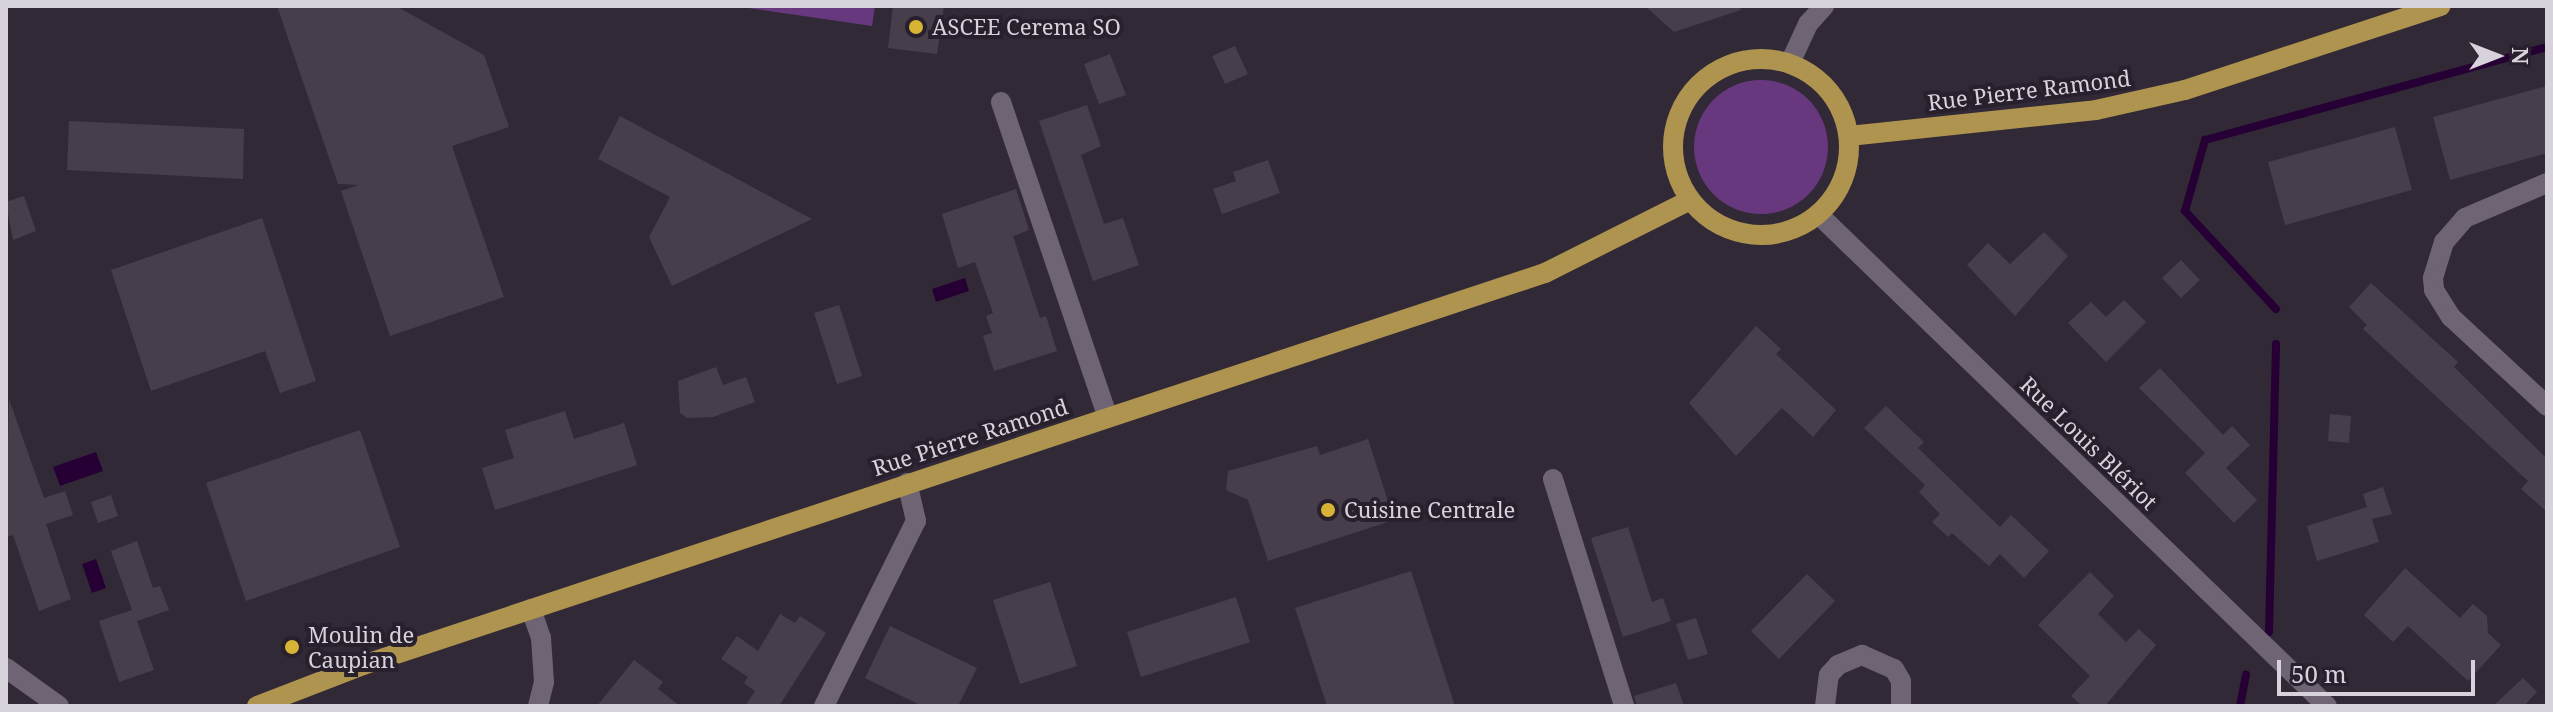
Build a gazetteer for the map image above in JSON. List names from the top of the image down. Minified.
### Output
{"streets":{"main road":["Rue Pierre Ramond"],"street":["Rue Louis Blériot"]},"crossings":[["Rue Pierre Ramond","Rue Louis Blériot"]],"places":["ASCEE Cerema SO","Cuisine Centrale","Moulin de Caupian"],"scale_bar":"50 m","north":"right"}
